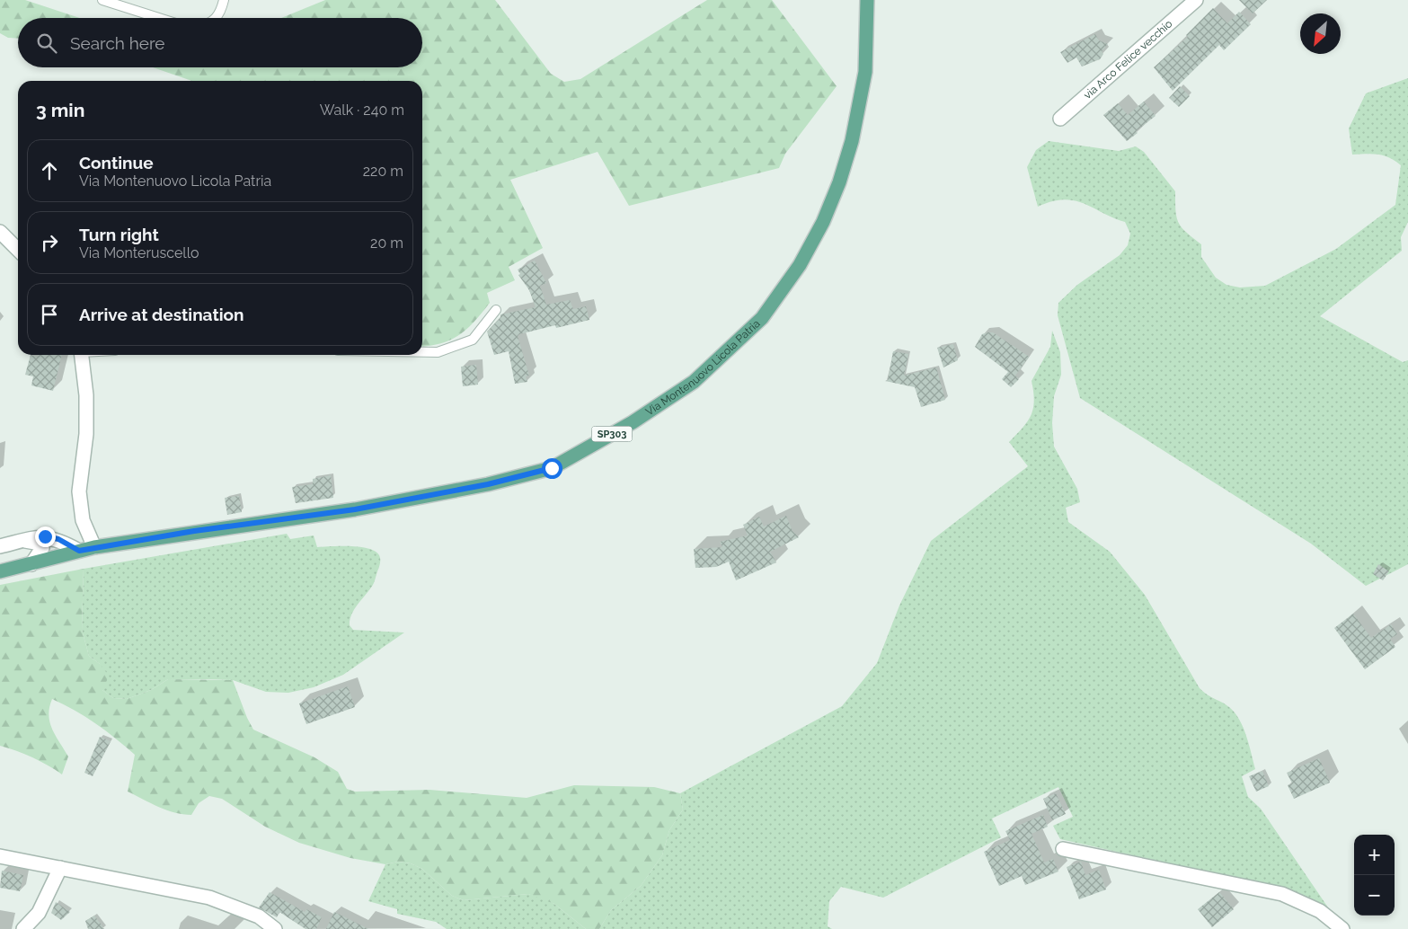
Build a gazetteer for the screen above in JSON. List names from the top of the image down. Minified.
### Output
{"streets":{"main road":["Via Montenuovo Licola Patria","SP303"],"street":["via Arco Felice vecchio"]},"north":"bottom left","page":{"search":"Search here","heading":["3 min","Walk · 240 m"],"list":[["Continue","Via Montenuovo Licola Patria","220 m"],["Turn right","Via Monteruscello","20 m"],"Arrive at destination"],"map_buttons":["+","−"]}}
